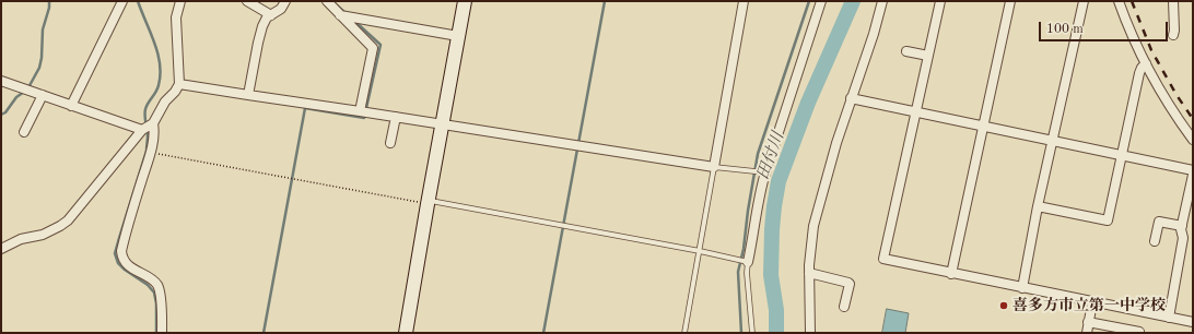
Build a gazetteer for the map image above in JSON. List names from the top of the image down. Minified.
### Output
{"water":["田付川"],"places":["喜多方市立第一中学校"],"scale_bar":"100 m"}
